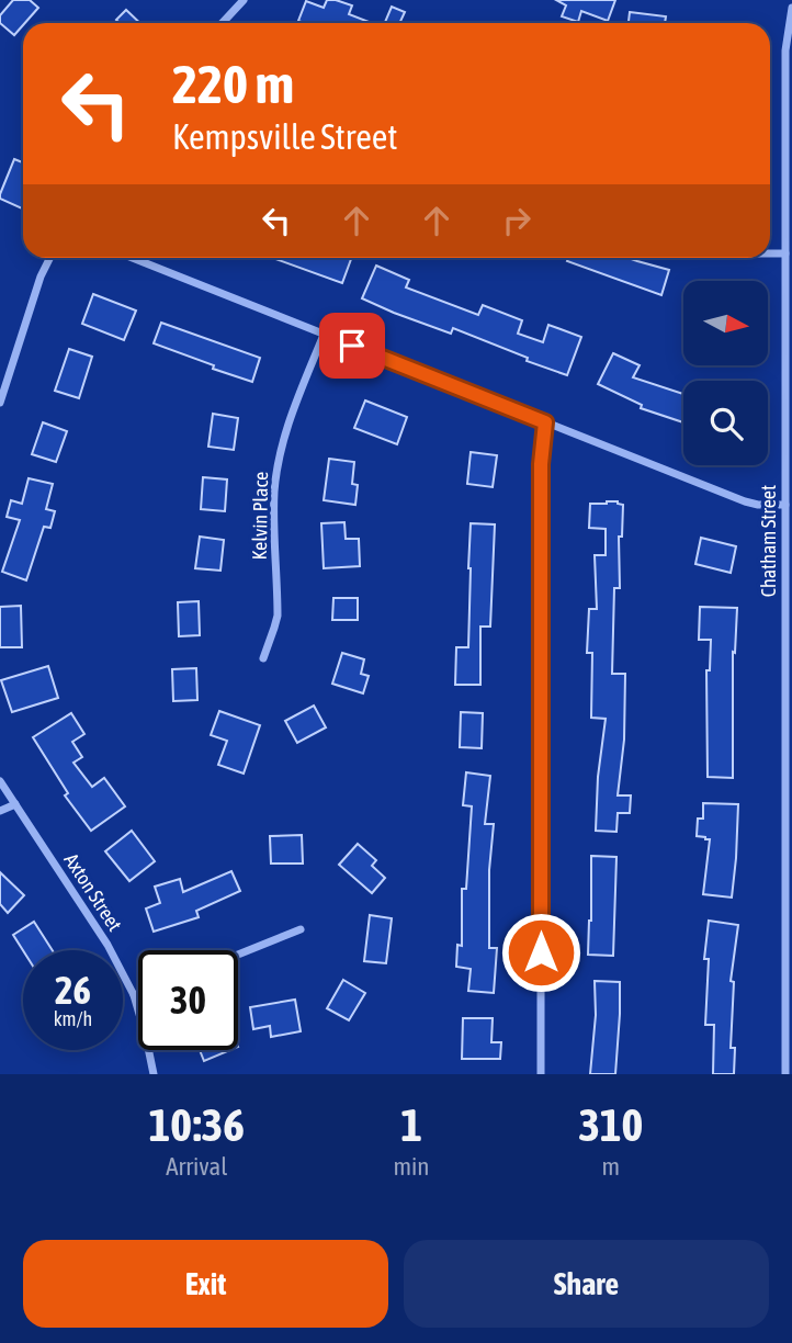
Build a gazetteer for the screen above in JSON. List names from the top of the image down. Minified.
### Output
{"streets":{"street":["Kelvin Place","Chatham Street","Axton Street"]},"north":"right","page":{"turn":["220 m","Kempsville Street"],"speed":"26 km/h","limit":"30","eta":["10:36","Arrival","1","min","310","m"],"buttons":["Exit","Share"]}}
